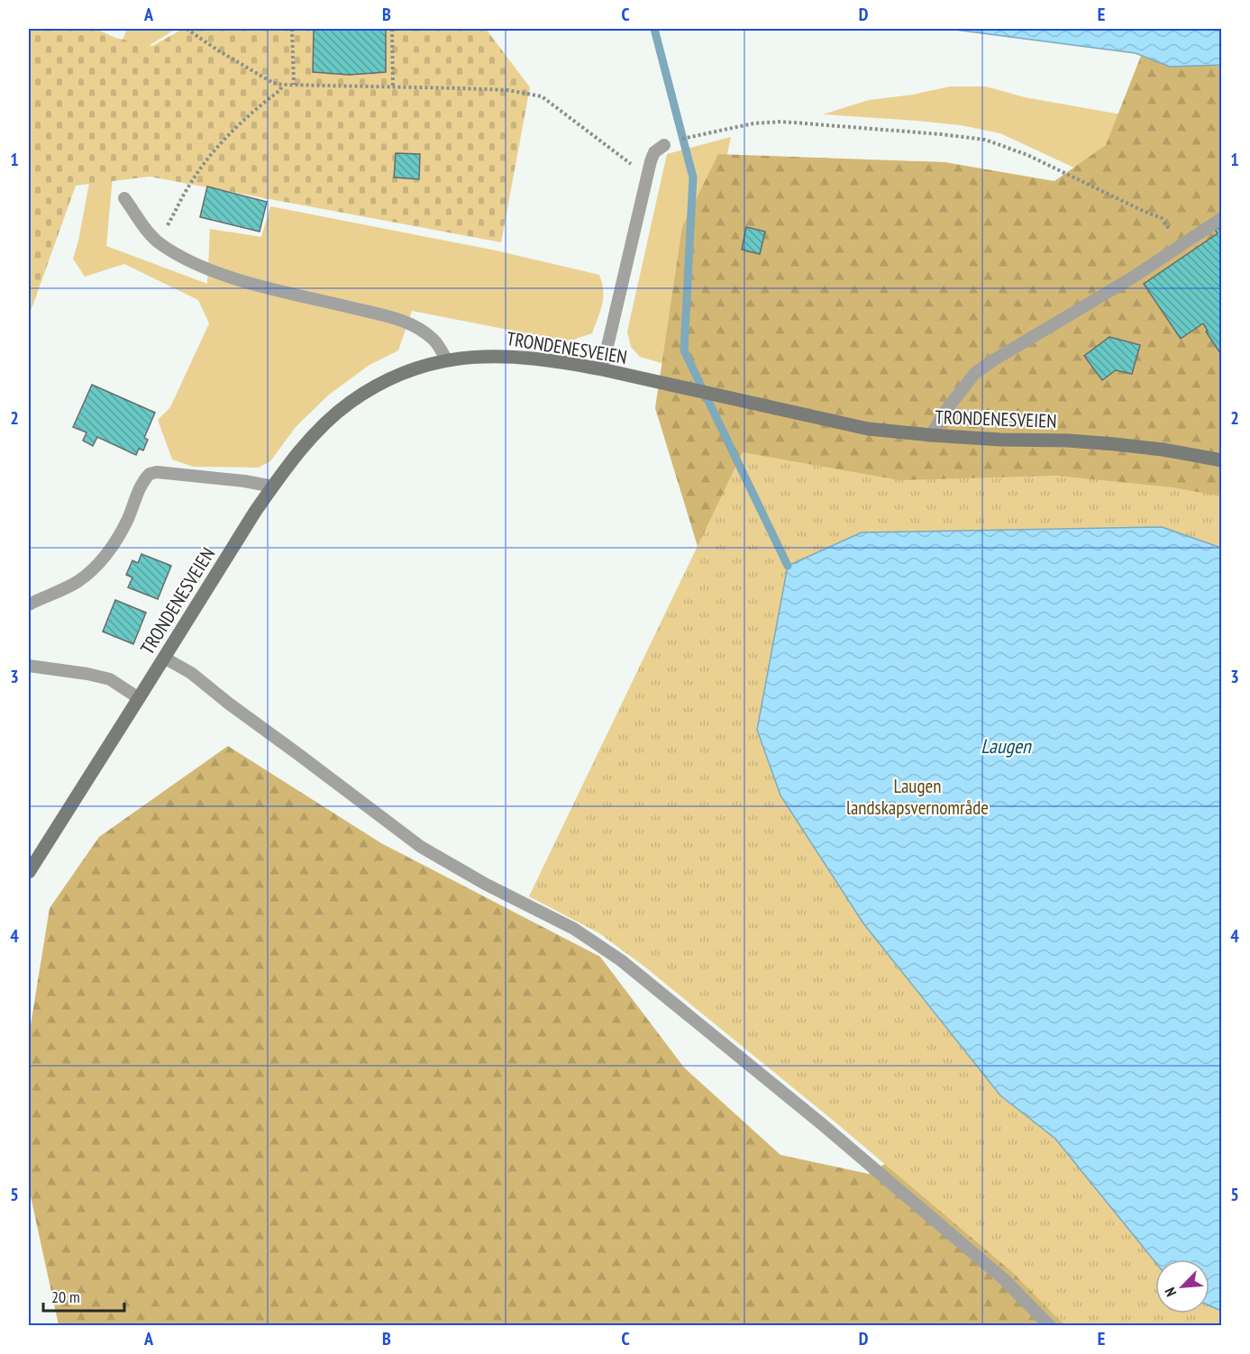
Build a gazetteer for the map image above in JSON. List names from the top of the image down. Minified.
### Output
{"streets":{"main road":["TRONDENESVEIEN"]},"water":["Laugen"],"parks":["Laugen landskapsvernområde"],"scale_bar":"20 m","north":"bottom left","grid":{"columns":["A","B","C","D","E"],"rows":["1","2","3","4","5"]}}
